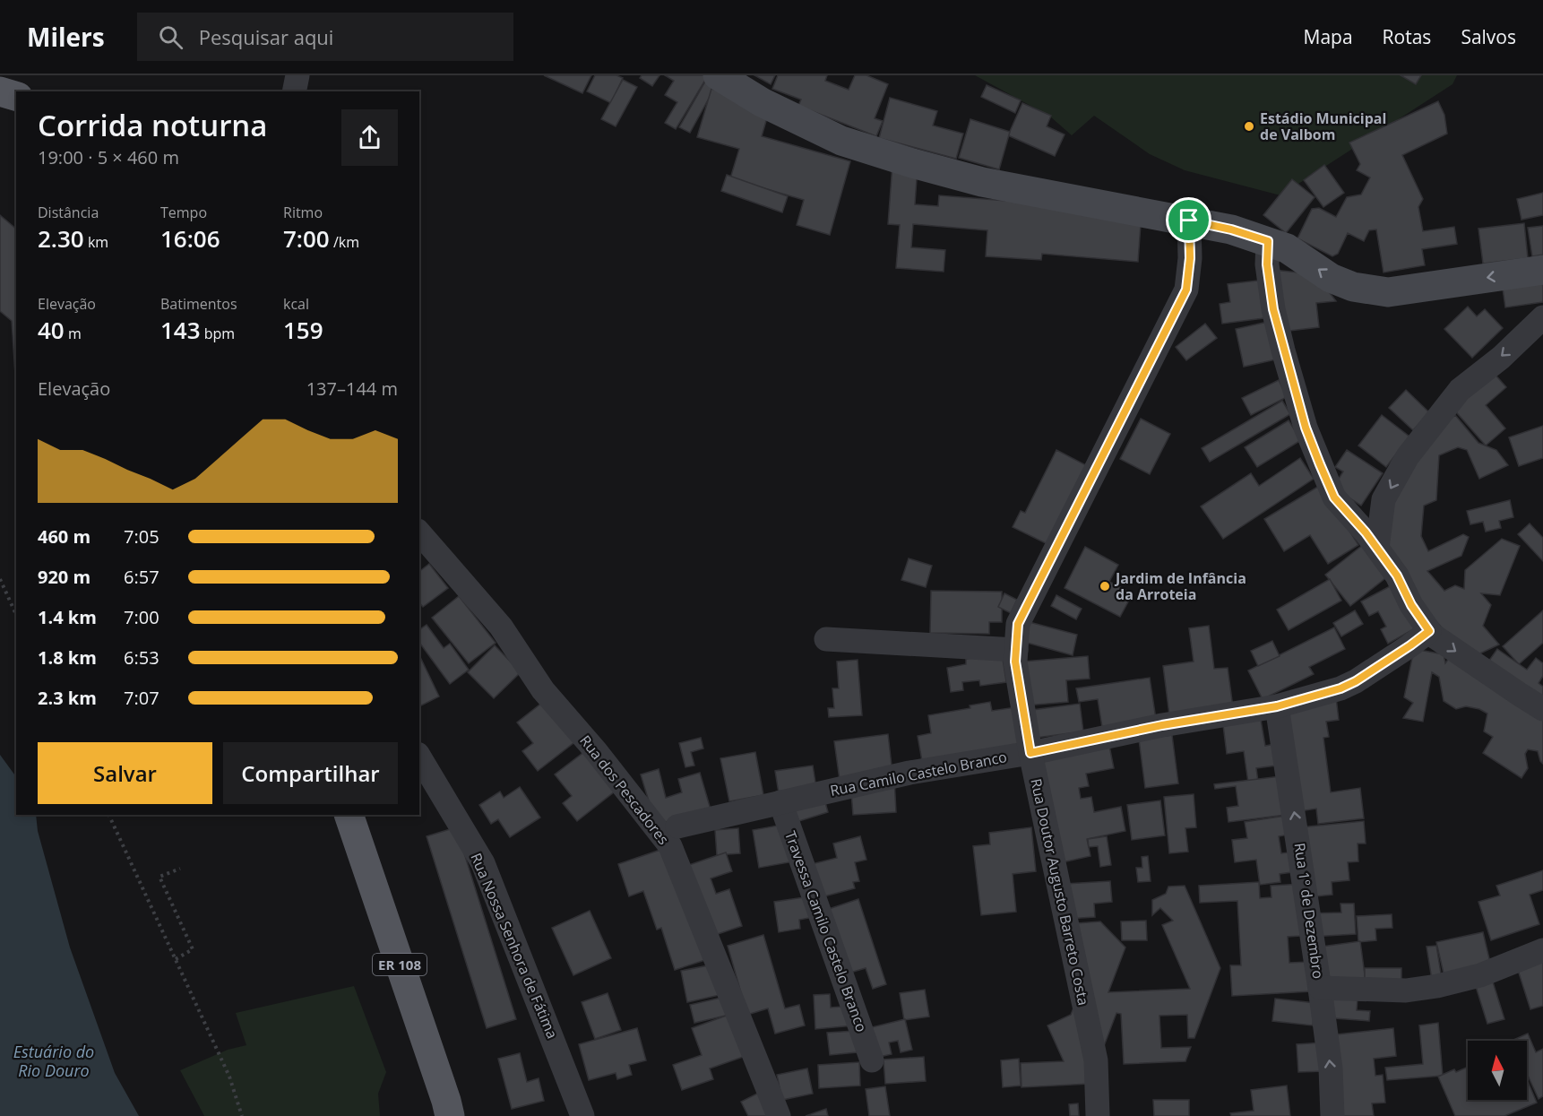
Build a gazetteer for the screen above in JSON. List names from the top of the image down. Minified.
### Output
{"streets":{"main road":["ER 108"],"street":["Rua Camilo Castelo Branco","Rua dos Pescadores","Rua Doutor Augusto Barreto Costa","Rua 1º de Dezembro","Travessa Camilo Castelo Branco","Rua Nossa Senhora de Fátima"]},"crossings":[["Rua Camilo Castelo Branco","Rua Doutor Augusto Barreto Costa"],["Rua Camilo Castelo Branco","Rua 1º de Dezembro"],["Rua Camilo Castelo Branco","Travessa Camilo Castelo Branco"]],"one_way":["Rua 1º de Dezembro"],"water":["Estuário do Rio Douro"],"places":["Estádio Municipal de Valbom","Jardim de Infância da Arroteia"],"north":"top","page":{"header":"Milers","search":"Pesquisar aqui","nav":["Mapa","Rotas","Salvos"],"heading":["Corrida noturna","19:00 · 5 × 460 m"],"stats":[["Distância","2.30 km"],["Tempo","16:06"],["Ritmo","7:00 /km"],["Elevação","40 m"],["Batimentos","143 bpm"],["kcal","159"]],"chart":["Elevação","137–144 m"],"list":[{"name":"460 m","note":"7:05"},{"name":"920 m","note":"6:57"},{"name":"1.4 km","note":"7:00"},{"name":"1.8 km","note":"6:53"},{"name":"2.3 km","note":"7:07"}],"buttons":["Salvar","Compartilhar"]}}
